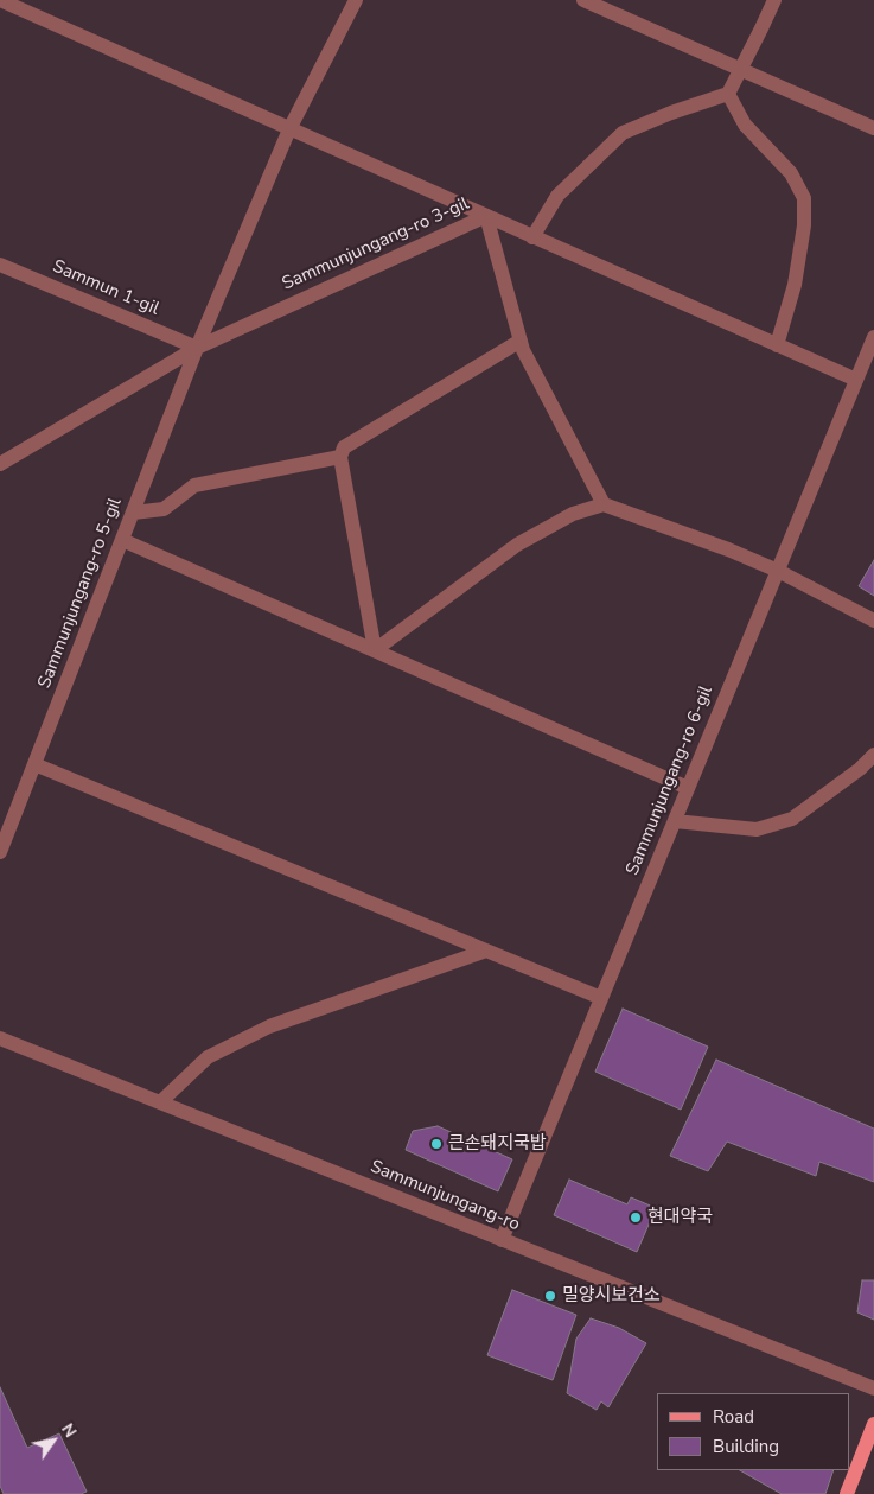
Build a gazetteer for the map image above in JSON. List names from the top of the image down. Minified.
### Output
{"streets":{"street":["Sammunjungang-ro 3-gil","Sammun 1-gil","Sammunjungang-ro 5-gil","Sammunjungang-ro 6-gil","Sammunjungang-ro"]},"crossings":[["Sammunjungang-ro 3-gil","Sammun 1-gil"],["Sammunjungang-ro 3-gil","Sammunjungang-ro 5-gil"],["Sammun 1-gil","Sammunjungang-ro 5-gil"],["Sammunjungang-ro 6-gil","Sammunjungang-ro"]],"places":["큰손돼지국밥","현대약국","밀양시보건소"],"legend":["Road","Building"],"north":"top right"}
